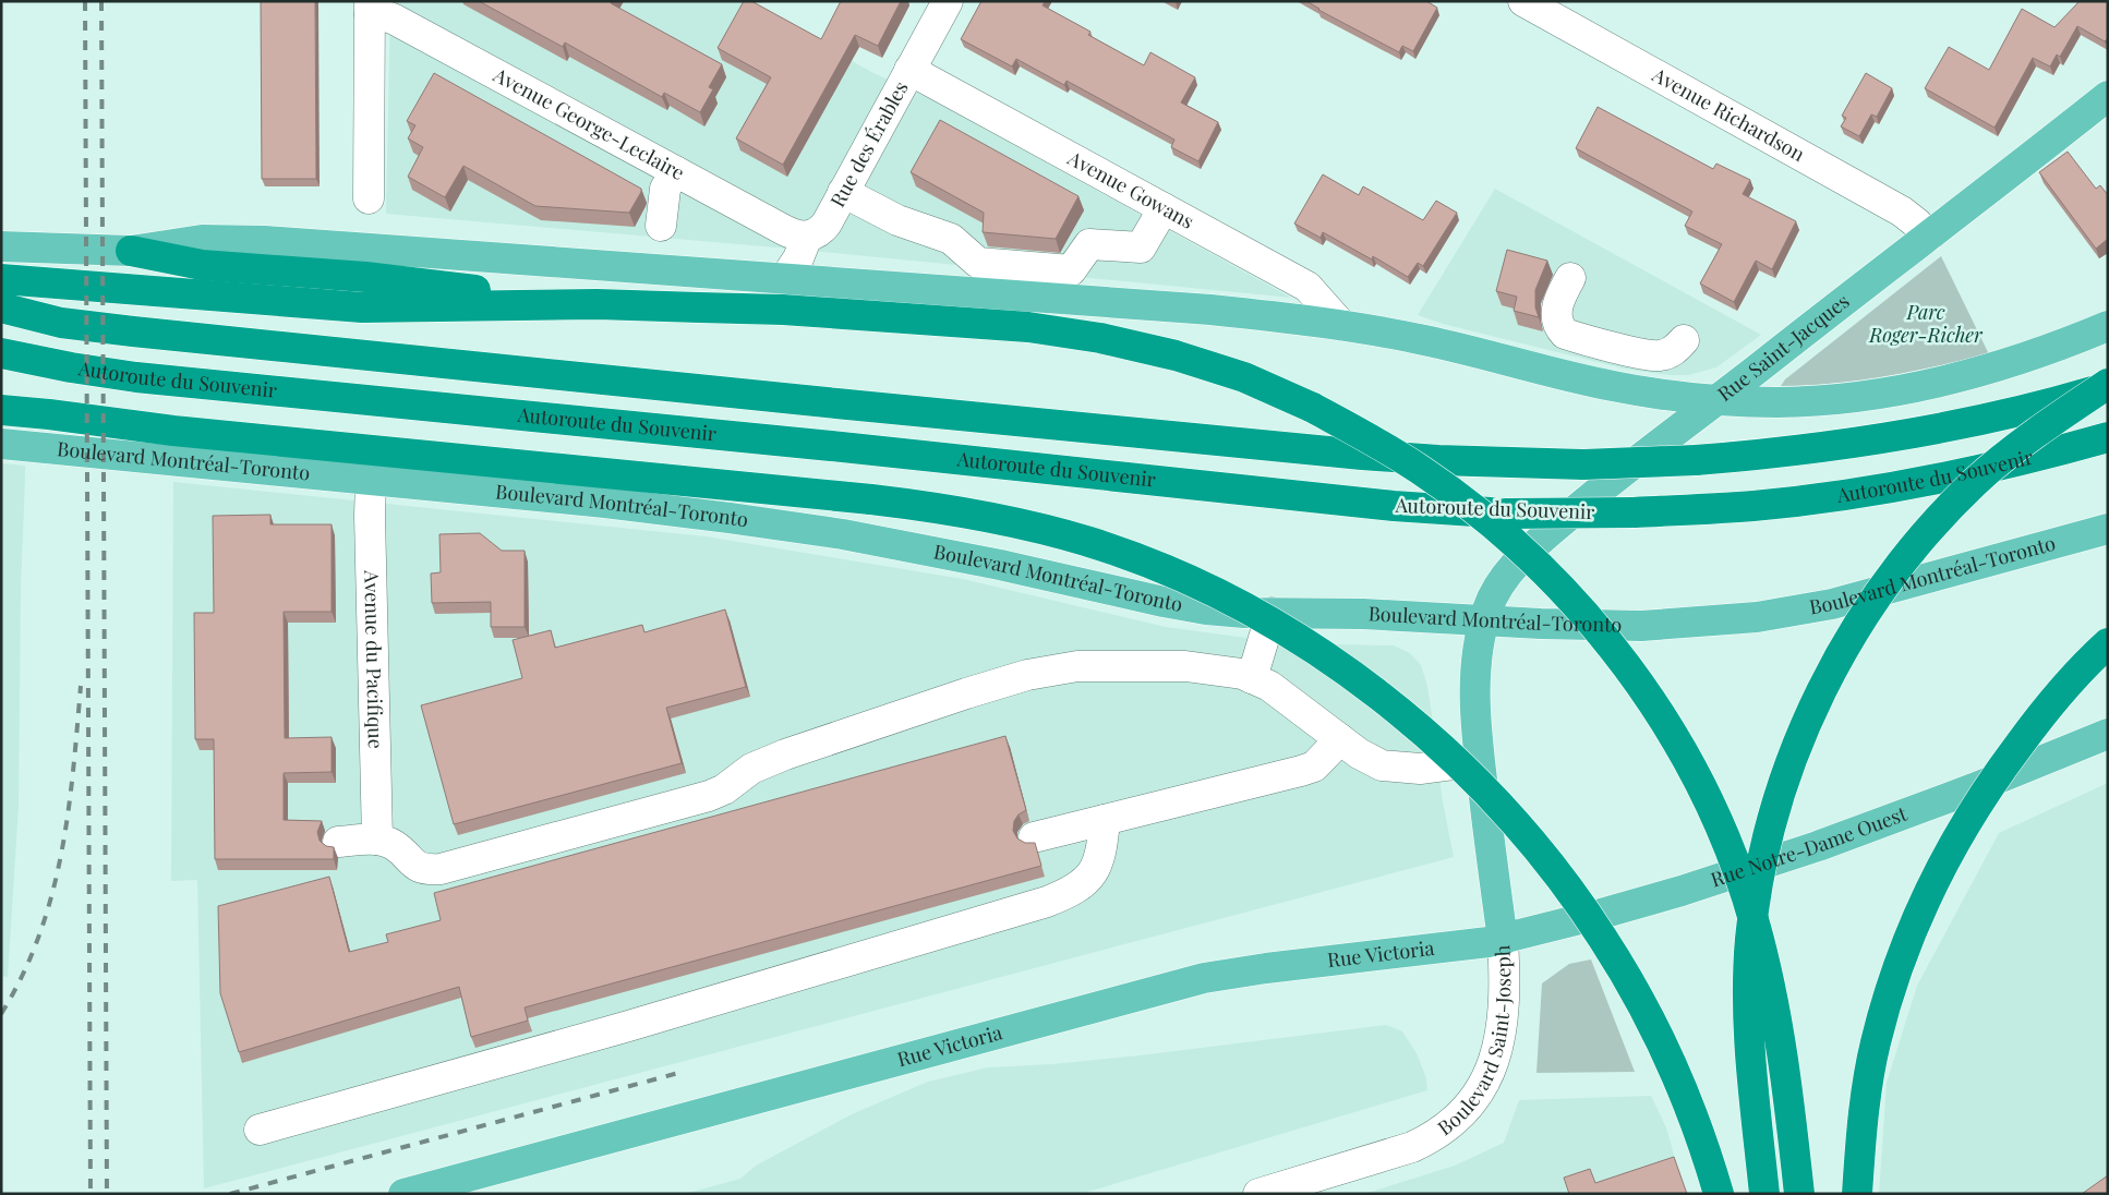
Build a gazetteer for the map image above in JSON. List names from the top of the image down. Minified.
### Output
{"streets":{"highway":["Autoroute du Souvenir"],"main road":["Rue Saint-Jacques","Boulevard Montréal-Toronto","Rue Notre-Dame Ouest","Rue Victoria","Boulevard Saint-Joseph"],"street":["Avenue Richardson","Avenue George-Leclaire","Rue des Érables","Avenue Gowans","Avenue du Pacifique"]},"crossings":[["Avenue Richardson","Rue Saint-Jacques"],["Avenue George-Leclaire","Rue des Érables"],["Rue des Érables","Avenue Gowans"],["Rue Saint-Jacques","Boulevard Montréal-Toronto"],["Rue Saint-Jacques","Boulevard Saint-Joseph"],["Boulevard Montréal-Toronto","Avenue du Pacifique"],["Boulevard Montréal-Toronto","Boulevard Saint-Joseph"],["Rue Notre-Dame Ouest","Rue Victoria"],["Rue Notre-Dame Ouest","Boulevard Saint-Joseph"],["Rue Victoria","Boulevard Saint-Joseph"]],"parks":["Parc Roger-Richer"]}
